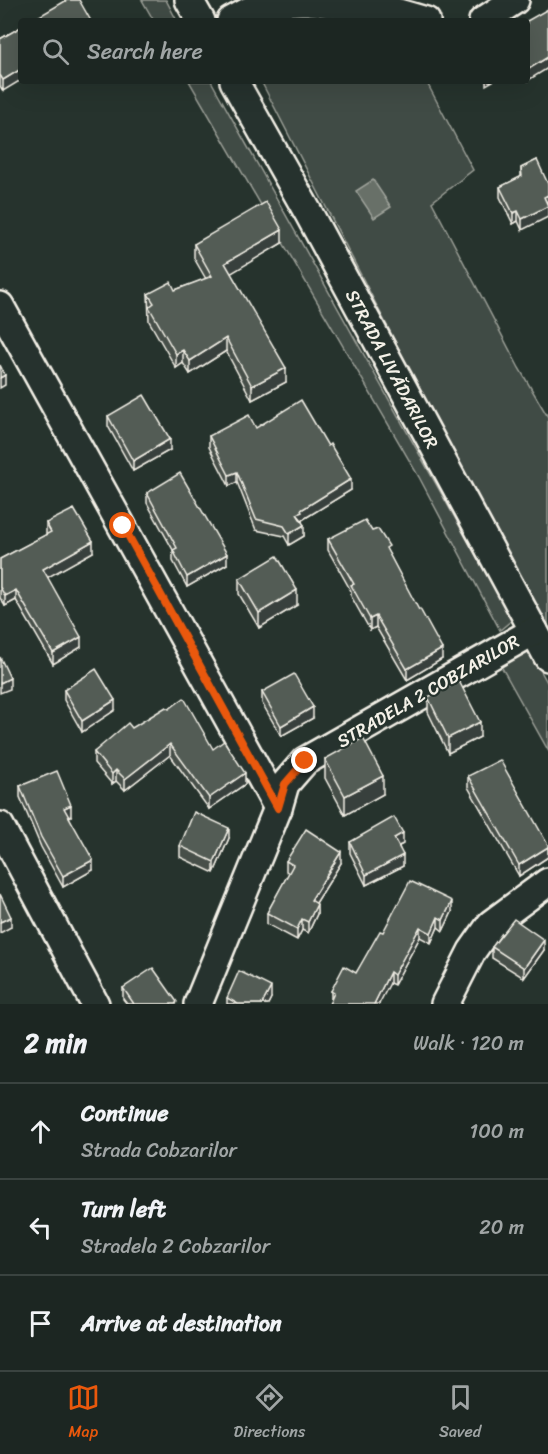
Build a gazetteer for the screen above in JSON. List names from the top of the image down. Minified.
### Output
{"streets":{"street":["STRADA LIVĂDARILOR","STRADELA 2 COBZARILOR"]},"crossings":[["STRADA LIVĂDARILOR","STRADELA 2 COBZARILOR"]],"page":{"search":"Search here","heading":["2 min","Walk · 120 m"],"list":[["Continue","Strada Cobzarilor","100 m"],["Turn left","Stradela 2 Cobzarilor","20 m"],"Arrive at destination"],"nav":["Map","Directions","Saved"]}}
